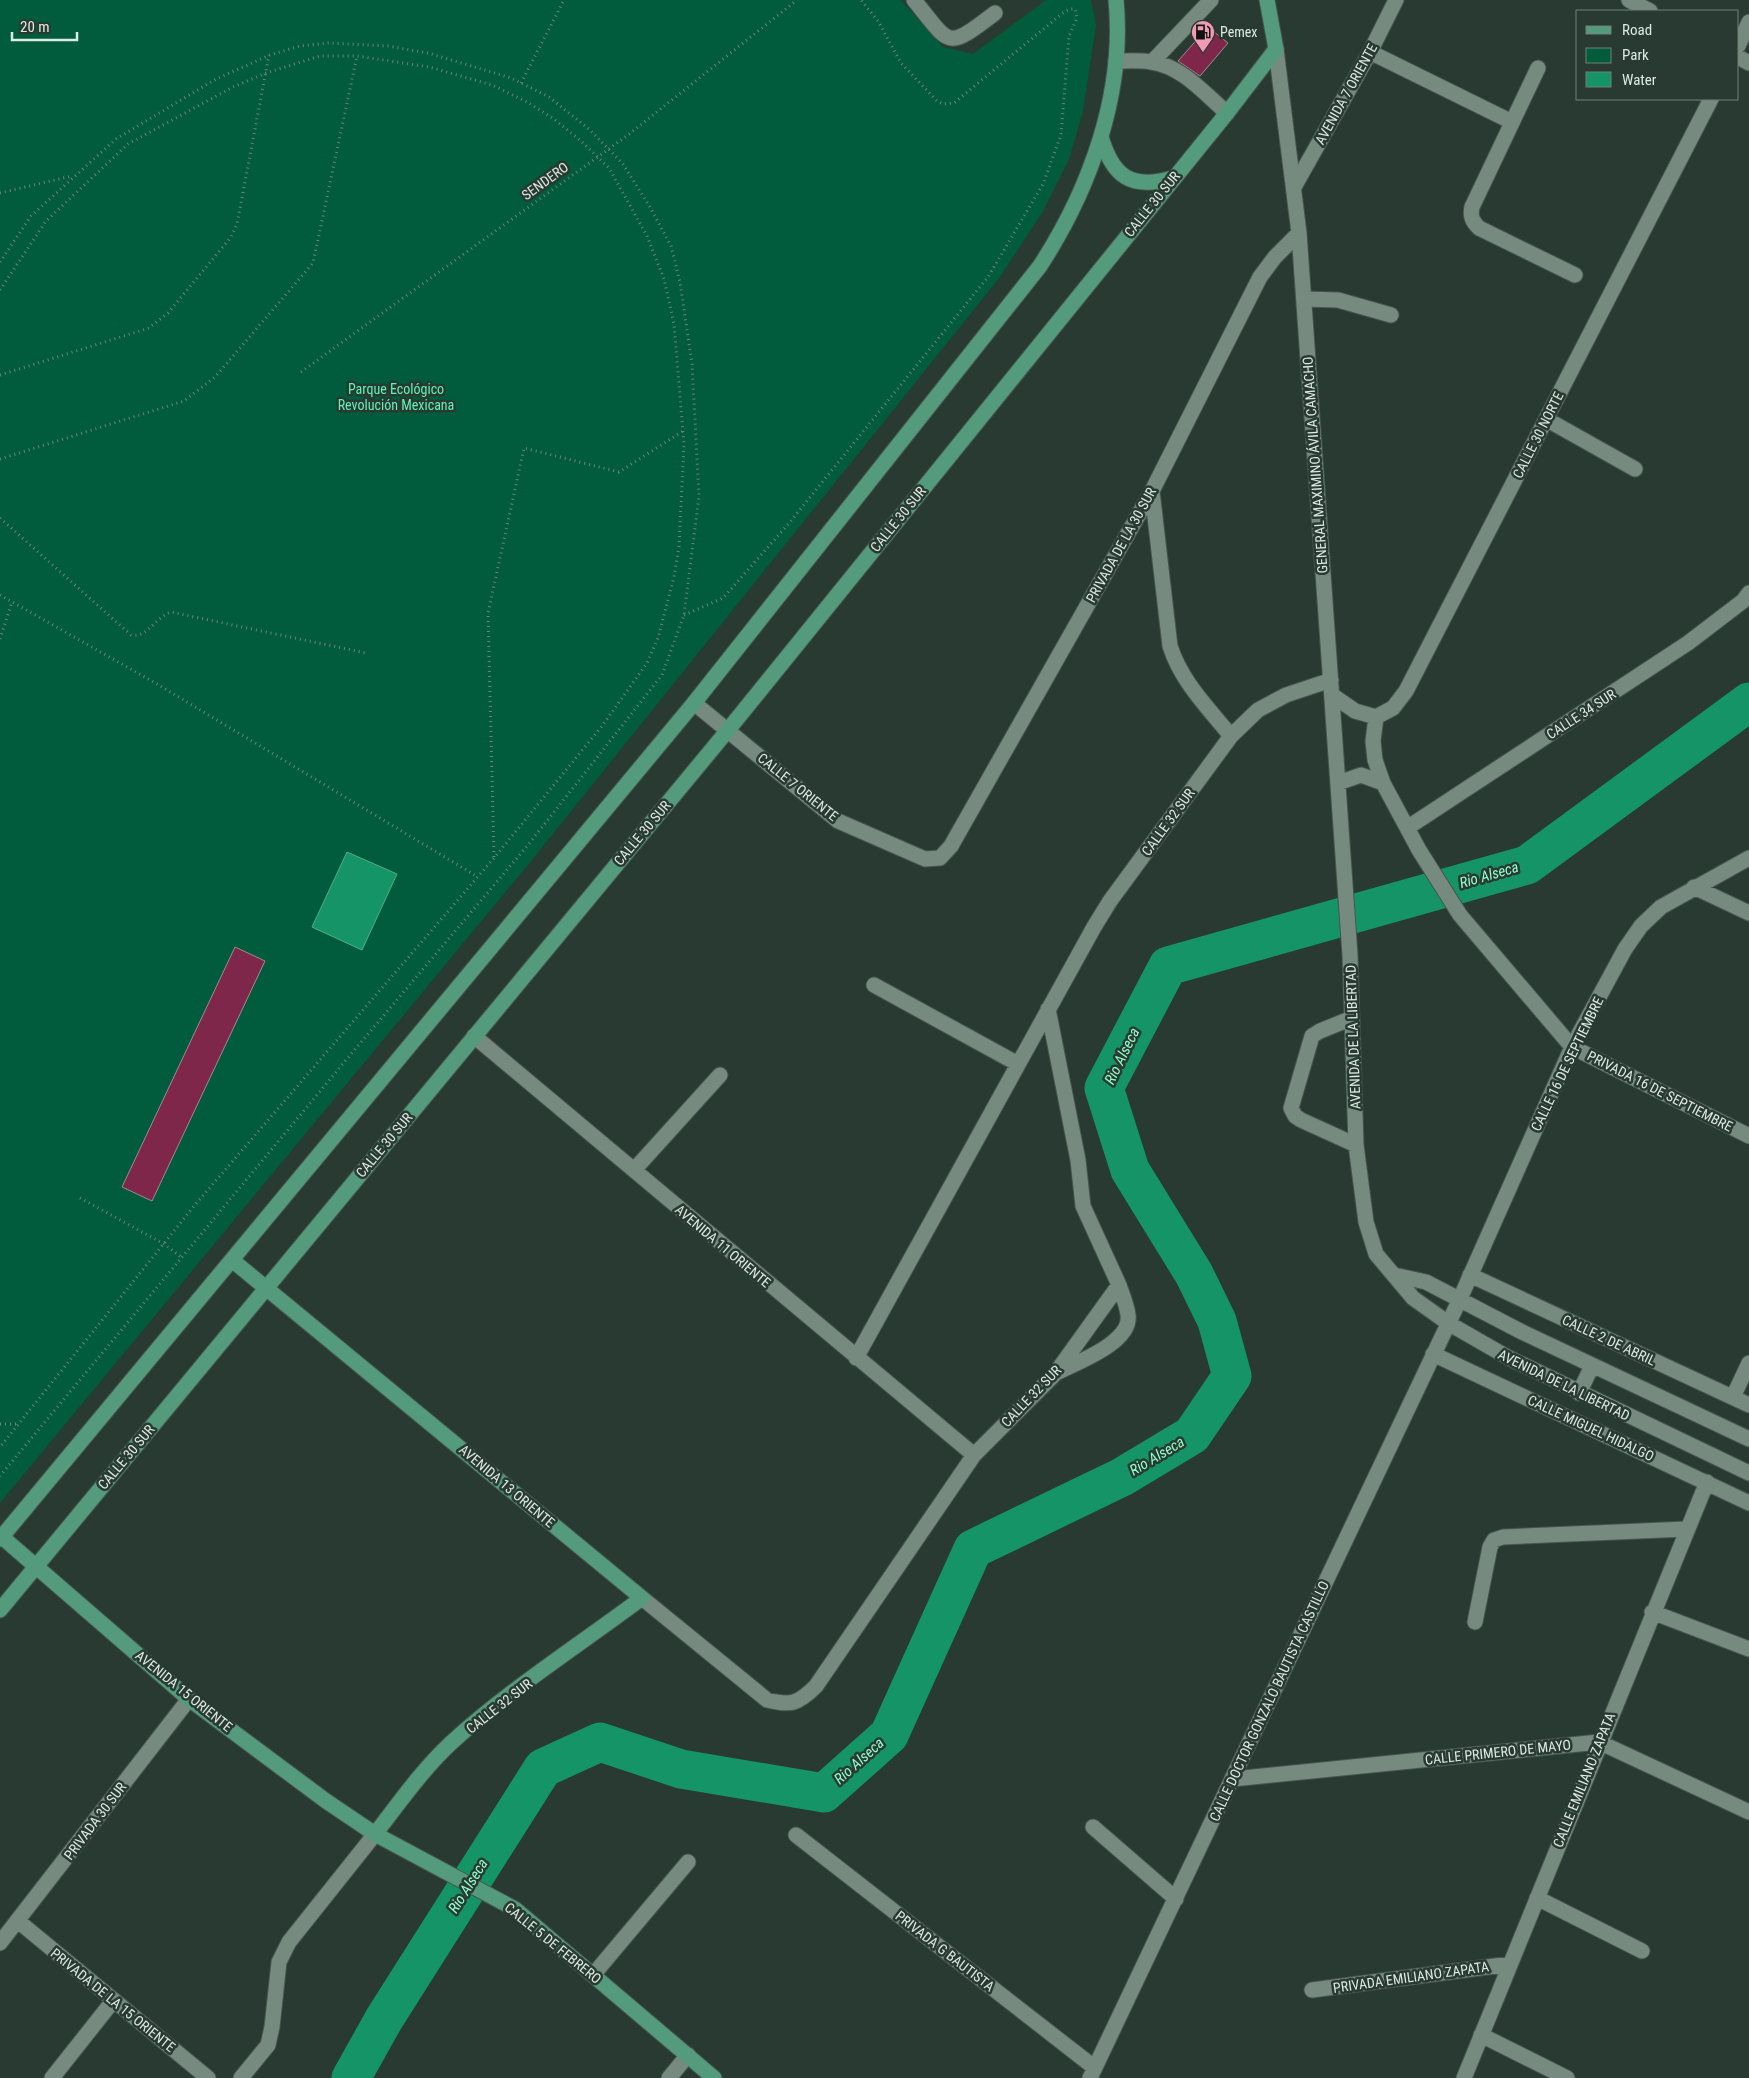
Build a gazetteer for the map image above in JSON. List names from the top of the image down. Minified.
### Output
{"streets":{"main road":["CALLE 30 SUR","CALLE 32 SUR","AVENIDA 13 ORIENTE","AVENIDA 15 ORIENTE","CALLE 5 DE FEBRERO"],"street":["AVENIDA 7 ORIENTE","CALLE 30 NORTE","GENERAL MAXIMINO ÁVILA CAMACHO","PRIVADA DE LA 30 SUR","CALLE 34 SUR","CALLE 7 ORIENTE","AVENIDA DE LA LIBERTAD","CALLE 16 DE SEPTIEMBRE","PRIVADA 16 DE SEPTIEMBRE","AVENIDA 11 ORIENTE","CALLE 2 DE ABRIL","CALLE MIGUEL HIDALGO","CALLE DOCTOR GONZALO BAUTISTA CASTILLO","CALLE PRIMERO DE MAYO","CALLE EMILIANO ZAPATA","PRIVADA 30 SUR","PRIVADA G BAUTISTA","PRIVADA EMILIANO ZAPATA","PRIVADA DE LA 15 ORIENTE"],"path":["SENDERO"]},"crossings":[["AVENIDA 7 ORIENTE","GENERAL MAXIMINO ÁVILA CAMACHO"],["CALLE 30 SUR","GENERAL MAXIMINO ÁVILA CAMACHO"],["CALLE 30 SUR","CALLE 7 ORIENTE"],["CALLE 30 SUR","AVENIDA 11 ORIENTE"],["CALLE 30 SUR","AVENIDA 13 ORIENTE"],["CALLE 30 SUR","AVENIDA 15 ORIENTE"],["GENERAL MAXIMINO ÁVILA CAMACHO","PRIVADA DE LA 30 SUR"],["GENERAL MAXIMINO ÁVILA CAMACHO","CALLE 32 SUR"],["GENERAL MAXIMINO ÁVILA CAMACHO","AVENIDA DE LA LIBERTAD"],["PRIVADA DE LA 30 SUR","CALLE 7 ORIENTE"],["CALLE 32 SUR","AVENIDA 11 ORIENTE"],["CALLE 32 SUR","AVENIDA 13 ORIENTE"],["CALLE 32 SUR","AVENIDA 15 ORIENTE"],["CALLE 32 SUR","CALLE 5 DE FEBRERO"],["AVENIDA DE LA LIBERTAD","CALLE 16 DE SEPTIEMBRE"],["AVENIDA DE LA LIBERTAD","CALLE DOCTOR GONZALO BAUTISTA CASTILLO"],["CALLE 16 DE SEPTIEMBRE","PRIVADA 16 DE SEPTIEMBRE"],["CALLE 16 DE SEPTIEMBRE","CALLE 2 DE ABRIL"],["CALLE 16 DE SEPTIEMBRE","CALLE DOCTOR GONZALO BAUTISTA CASTILLO"],["CALLE MIGUEL HIDALGO","CALLE DOCTOR GONZALO BAUTISTA CASTILLO"],["CALLE MIGUEL HIDALGO","CALLE EMILIANO ZAPATA"],["AVENIDA 15 ORIENTE","PRIVADA 30 SUR"],["AVENIDA 15 ORIENTE","CALLE 5 DE FEBRERO"],["CALLE DOCTOR GONZALO BAUTISTA CASTILLO","CALLE PRIMERO DE MAYO"],["CALLE DOCTOR GONZALO BAUTISTA CASTILLO","PRIVADA G BAUTISTA"],["CALLE PRIMERO DE MAYO","CALLE EMILIANO ZAPATA"],["CALLE EMILIANO ZAPATA","PRIVADA EMILIANO ZAPATA"],["PRIVADA 30 SUR","PRIVADA DE LA 15 ORIENTE"]],"water":["Rio Alseca"],"parks":["Parque Ecológico Revolución Mexicana"],"places":{"fuel station":["Pemex"]},"legend":["Road","Park","Water"],"scale_bar":"20 m"}
